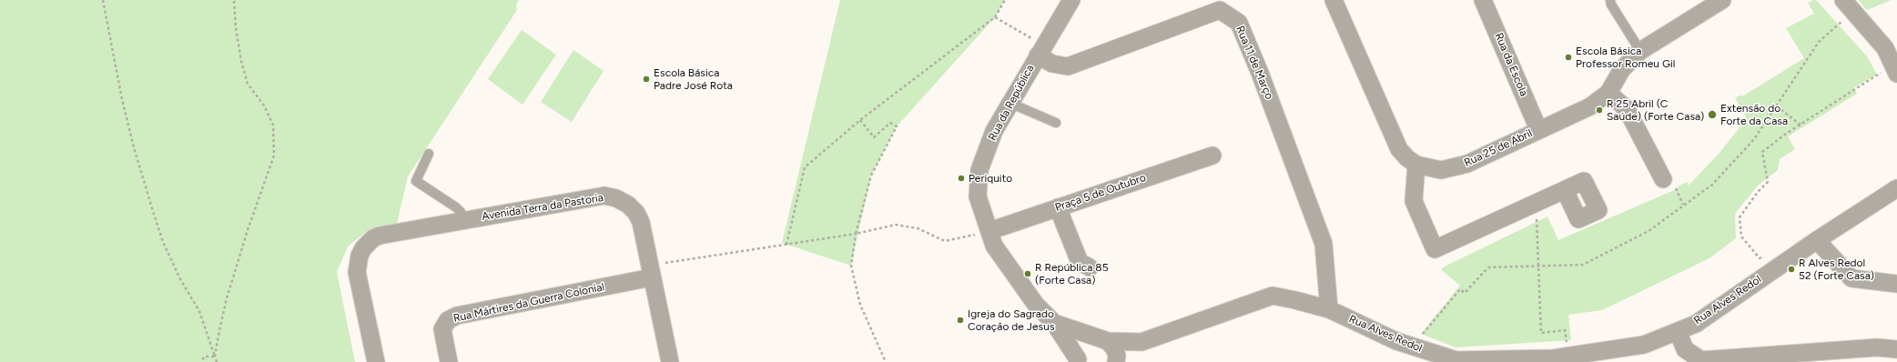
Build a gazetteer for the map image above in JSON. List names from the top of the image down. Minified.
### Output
{"streets":{"street":["Rua 11 de Março","Rua da Escola","Rua da República","Rua 25 de Abril","Praça 5 de Outubro","Avenida Terra da Pastoria","Rua Alves Redol","Rua Mártires da Guerra Colonial"]},"crossings":[["Rua 11 de Março","Rua da República"],["Rua 11 de Março","Rua Alves Redol"],["Rua da Escola","Rua 25 de Abril"],["Rua da República","Praça 5 de Outubro"],["Rua da República","Rua Alves Redol"],["Avenida Terra da Pastoria","Rua Mártires da Guerra Colonial"]],"places":["Escola Básica Professor Romeu Gil","Escola Básica Padre José Rota","R 25 Abril (C Saúde) (Forte Casa)","Extensão do Forte da Casa","Periquito","R Alves Redol 52 (Forte Casa)","R República 85 (Forte Casa)","Igreja do Sagrado Coração de Jesus"]}
